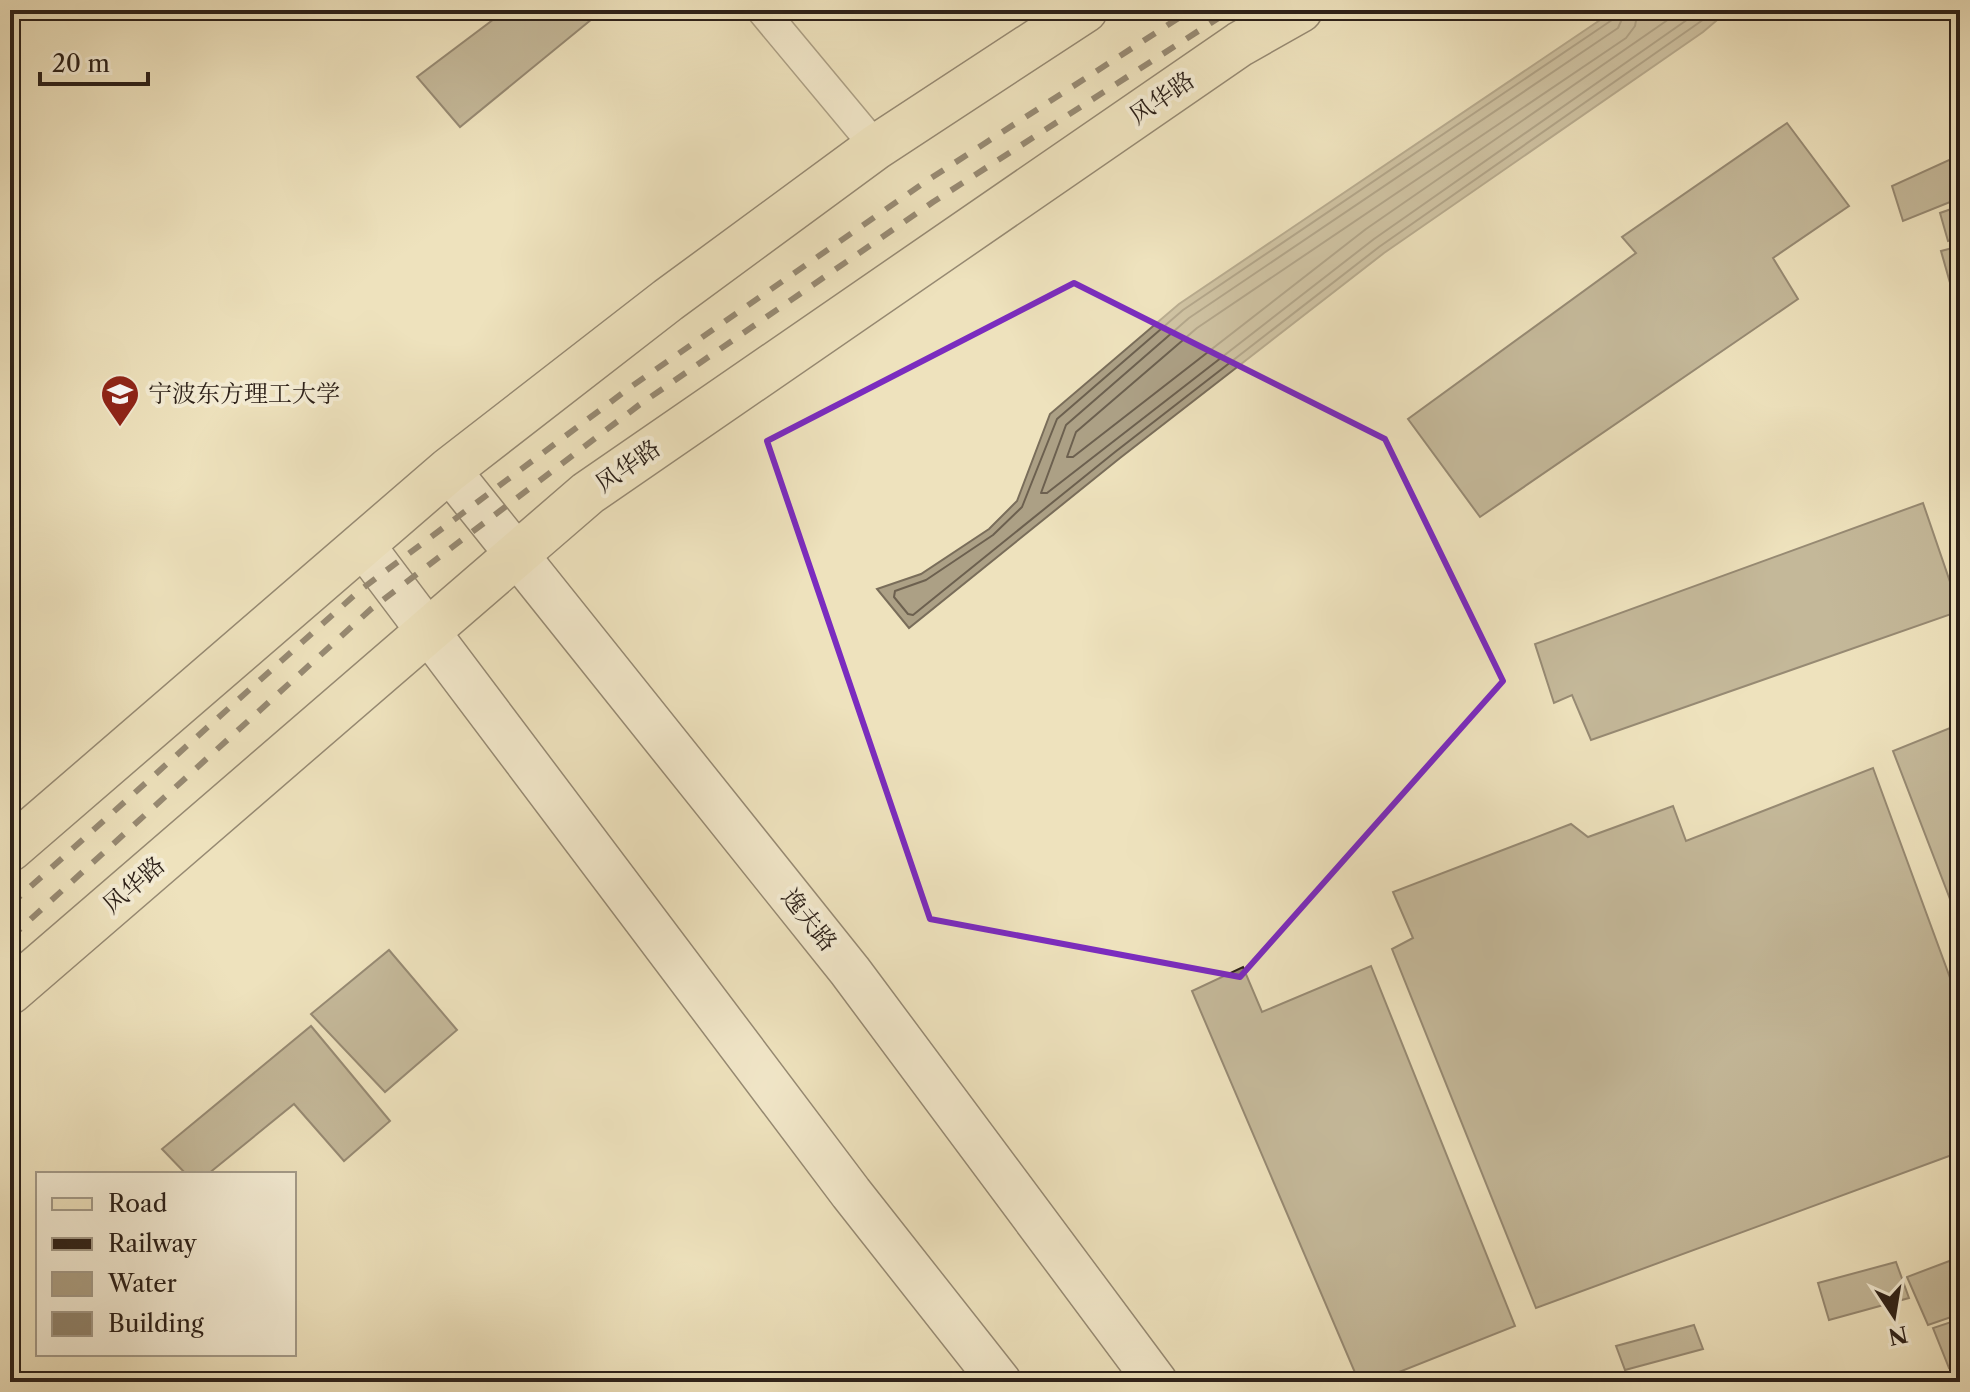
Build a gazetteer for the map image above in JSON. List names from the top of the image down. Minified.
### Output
{"streets":{"main road":["风华路","逸夫路"]},"crossings":[["风华路","逸夫路"]],"places":{"school or university":["宁波东方理工大学"]},"legend":["Road","Railway","Water","Building"],"scale_bar":"20 m","north":"bottom"}
